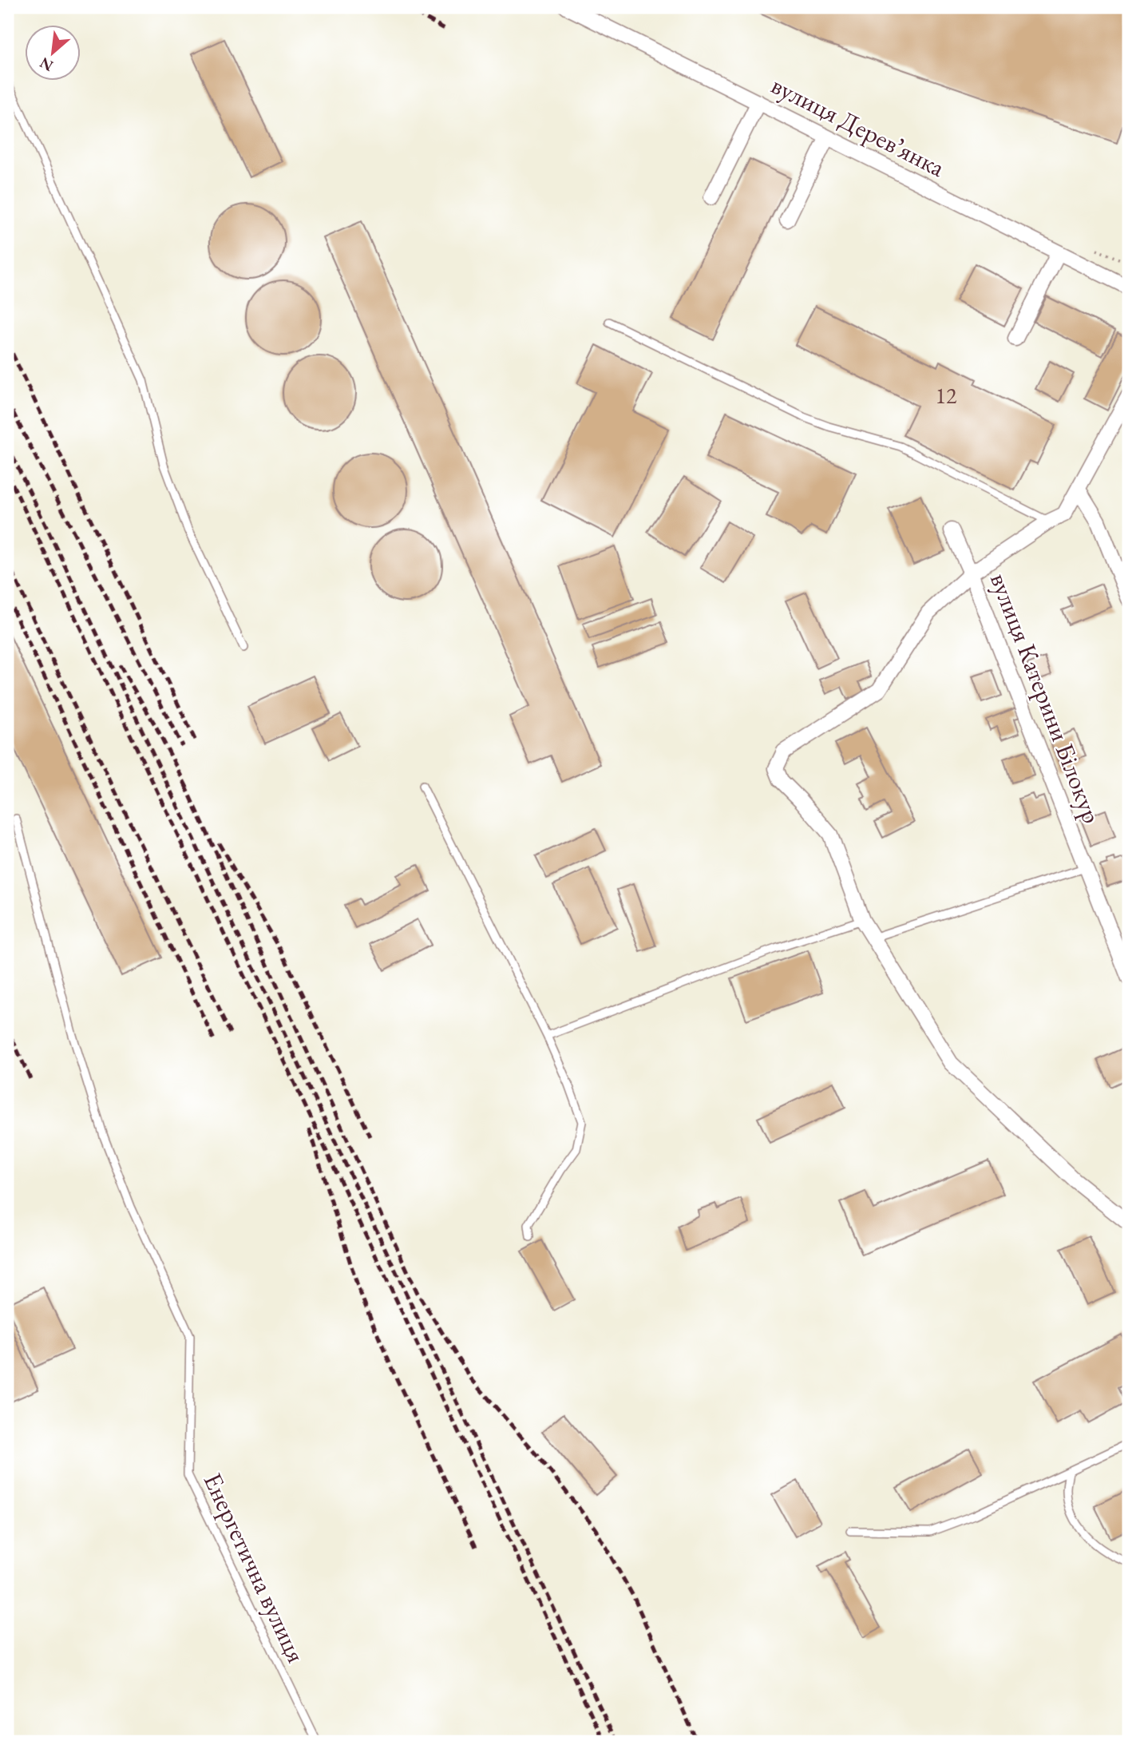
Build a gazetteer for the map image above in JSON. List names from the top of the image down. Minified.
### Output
{"streets":{"street":["вулиця Деревʼянка","вулиця Катерини Білокур"],"lane":["Енергетична вулиця"]},"house_numbers":["12"],"north":"bottom left"}
